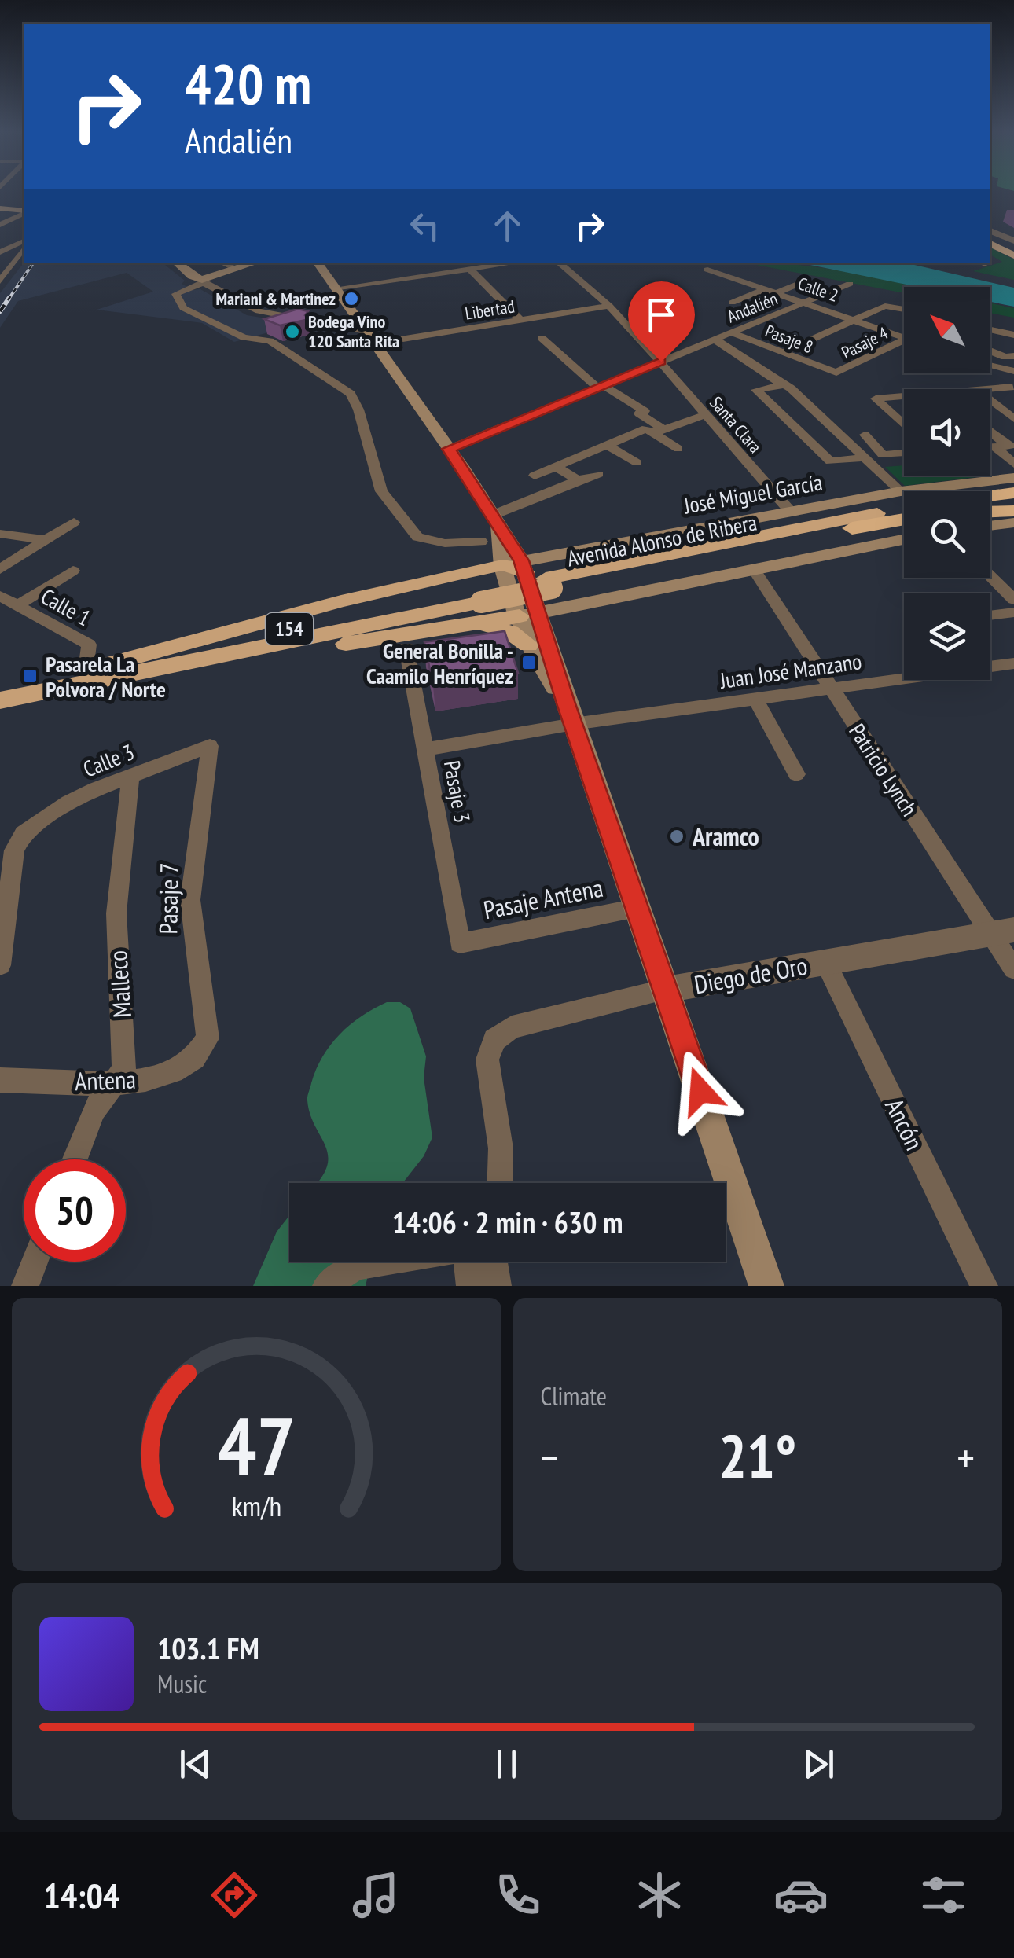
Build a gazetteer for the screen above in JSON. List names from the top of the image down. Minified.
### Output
{"streets":{"highway":["Avenida Alonso de Ribera","154"],"main road":["José Miguel García"],"street":["Calle 2","Andalién","Libertad","Pasaje 8","Pasaje 4","Santa Clara","Calle 1","Juan José Manzano","Calle 3","Patricio Lynch","Pasaje 3","Pasaje 7","Pasaje Antena","Diego de Oro","Malleco","Antena","Ancón"]},"crossings":[["Calle 2","Andalién"],["Andalién","Pasaje 8"],["Andalién","Santa Clara"],["Libertad","Santa Clara"],["Pasaje 8","Pasaje 4"],["Santa Clara","José Miguel García"],["Avenida Alonso de Ribera","Calle 1"],["Juan José Manzano","Patricio Lynch"],["Juan José Manzano","Pasaje 3"],["Calle 3","Pasaje 7"],["Calle 3","Malleco"],["Patricio Lynch","Diego de Oro"],["Pasaje 3","Pasaje Antena"],["Pasaje 7","Antena"],["Diego de Oro","Ancón"],["Malleco","Antena"]],"places":{"other":["Mariani & Martinez","Bodega Vino 120 Santa Rita","Aramco"],"transit":["General Bonilla - Caamilo Henríquez","Pasarela La Polvora / Norte"]},"north":"top left","page":{"turn":["420 m","Andalién"],"limit":"50","trip":"14:06 · 2 min · 630 m","tile":"Climate","heat":["−","21°","+"],"song":["103.1 FM","Music"],"tabs":"14:04","gauge":["47","km/h"]}}
